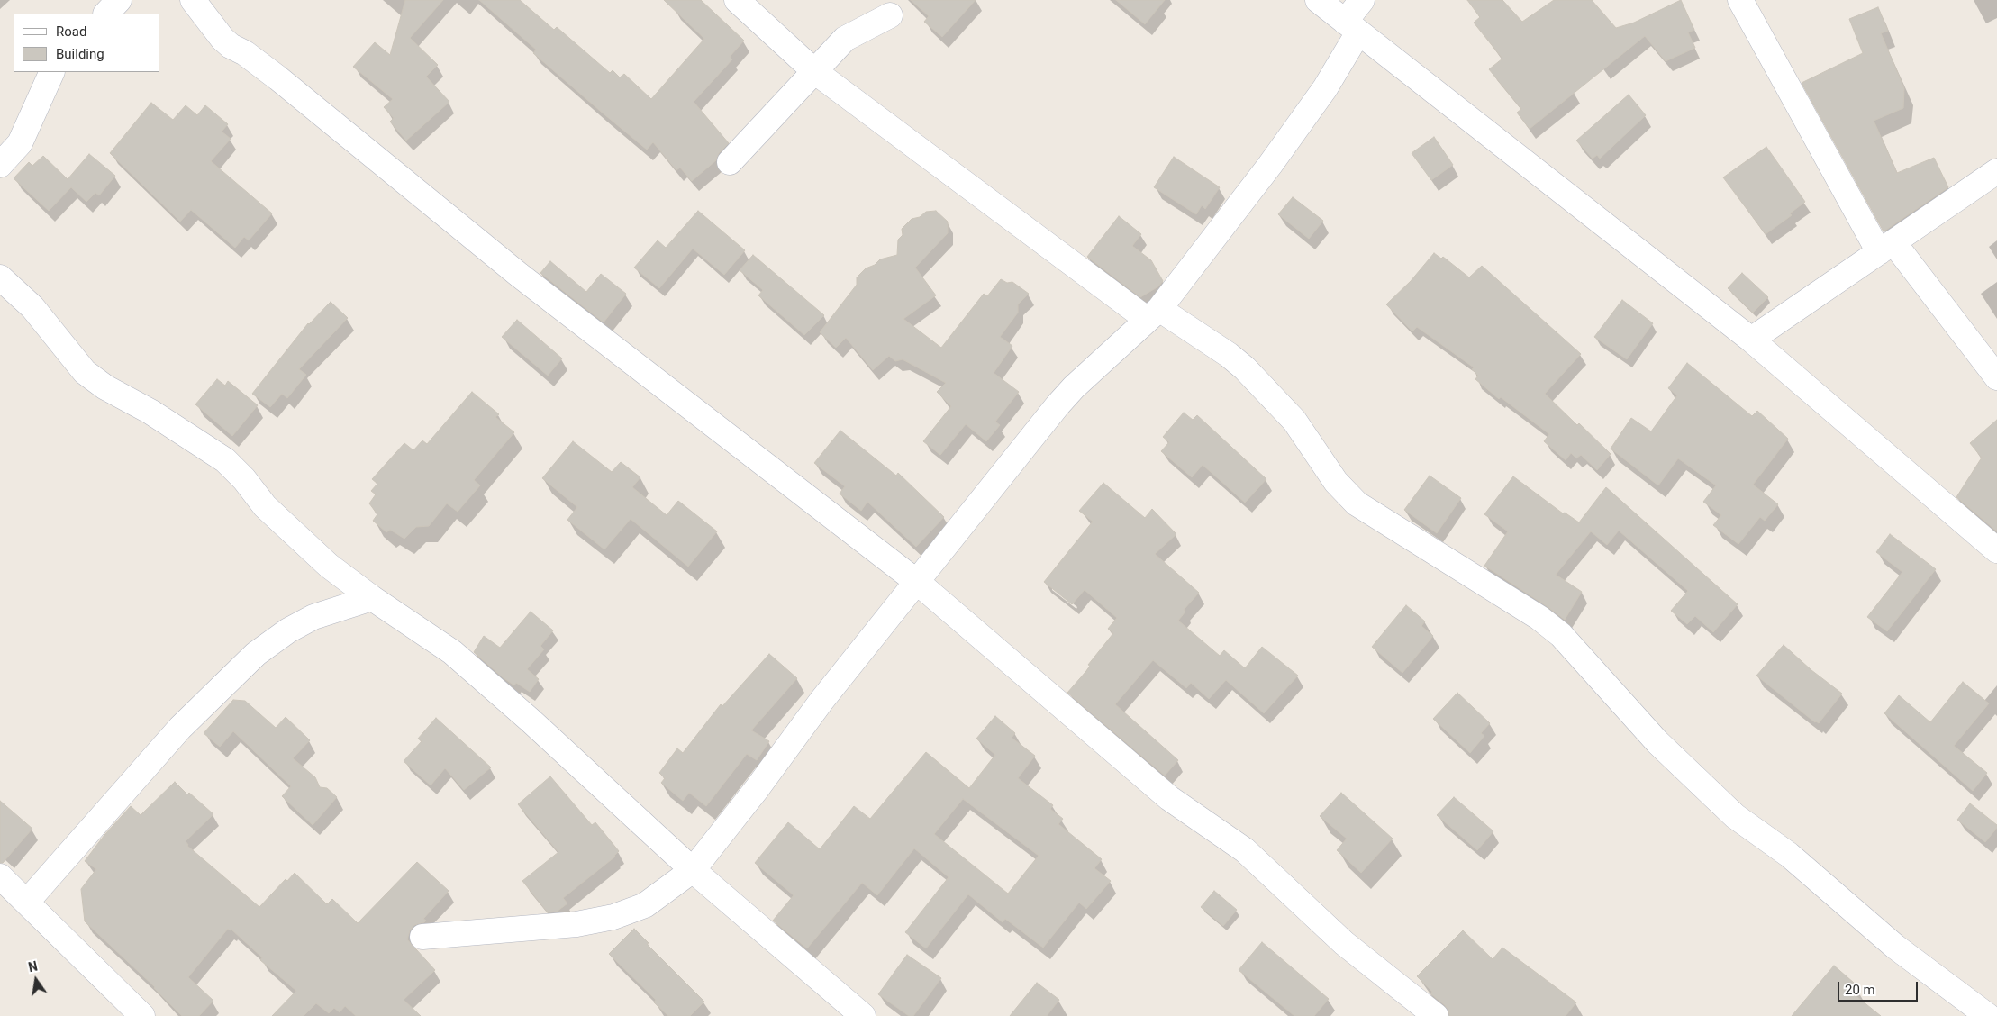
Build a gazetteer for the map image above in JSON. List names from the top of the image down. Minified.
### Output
{"legend":["Road","Building"],"scale_bar":"20 m","north":"top"}
